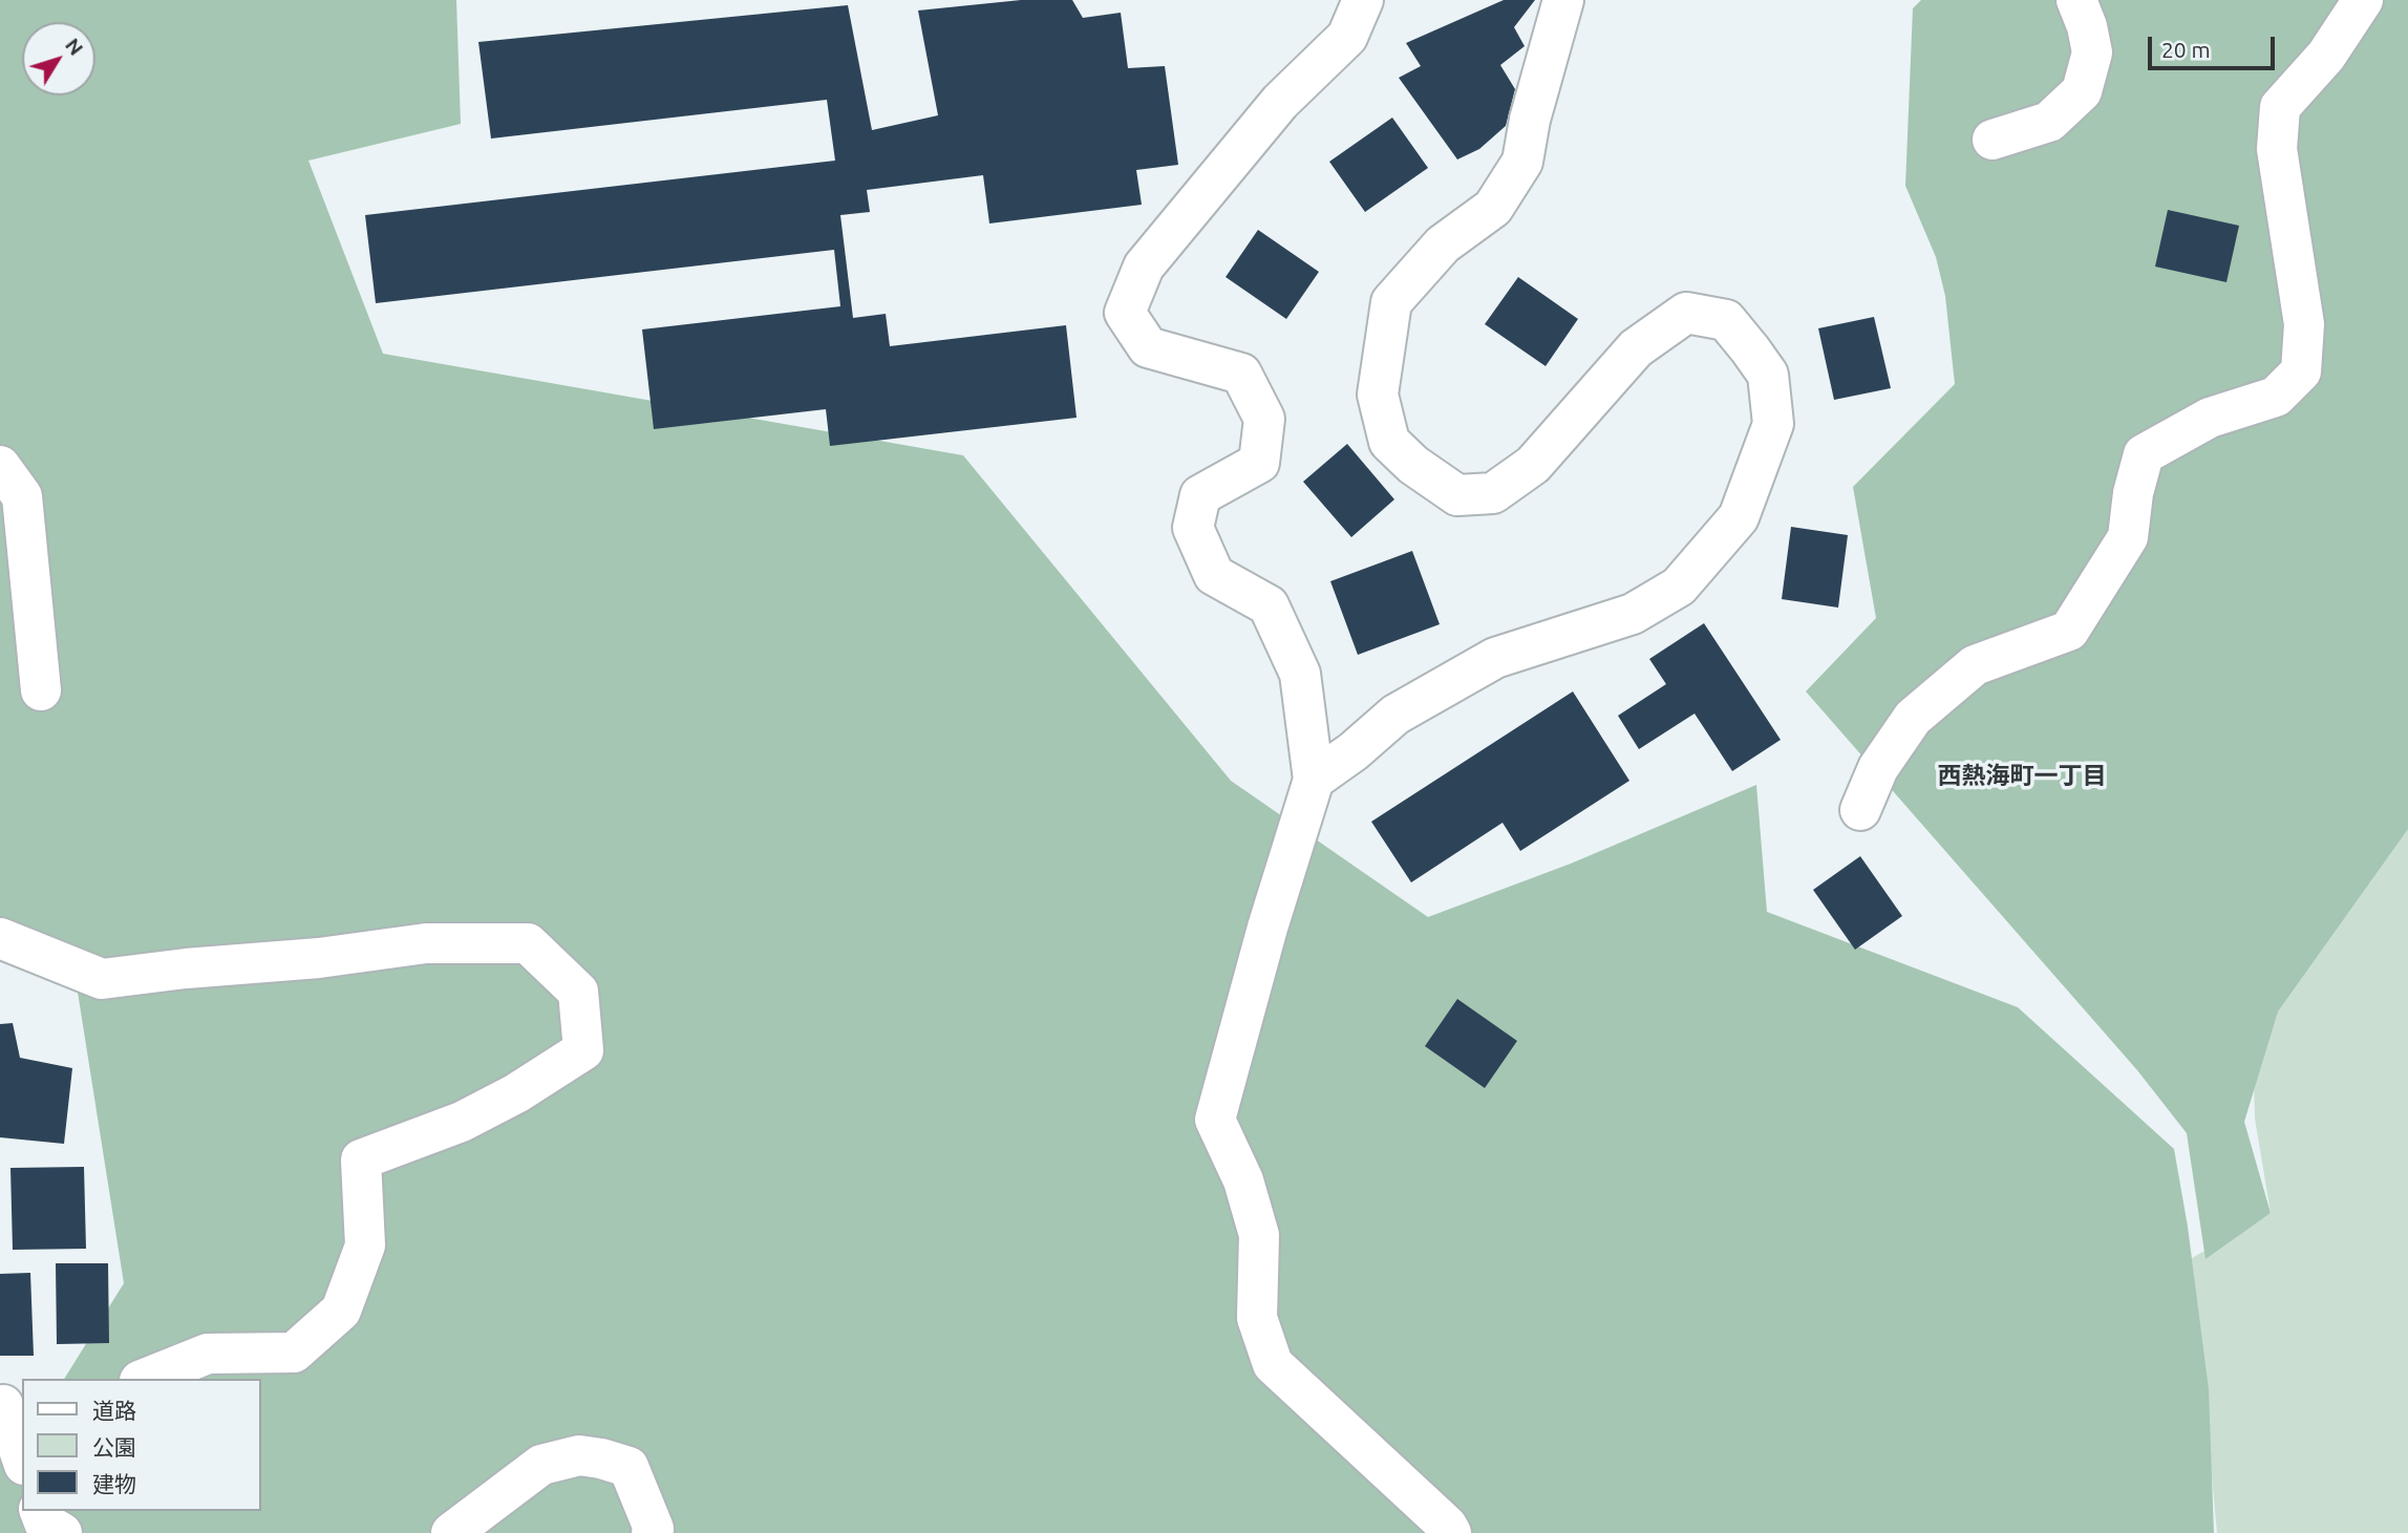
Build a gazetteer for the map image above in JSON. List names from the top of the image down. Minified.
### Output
{"districts":["西熱海町一丁目"],"legend":["道路","公園","建物"],"scale_bar":"20 m","north":"top right"}
